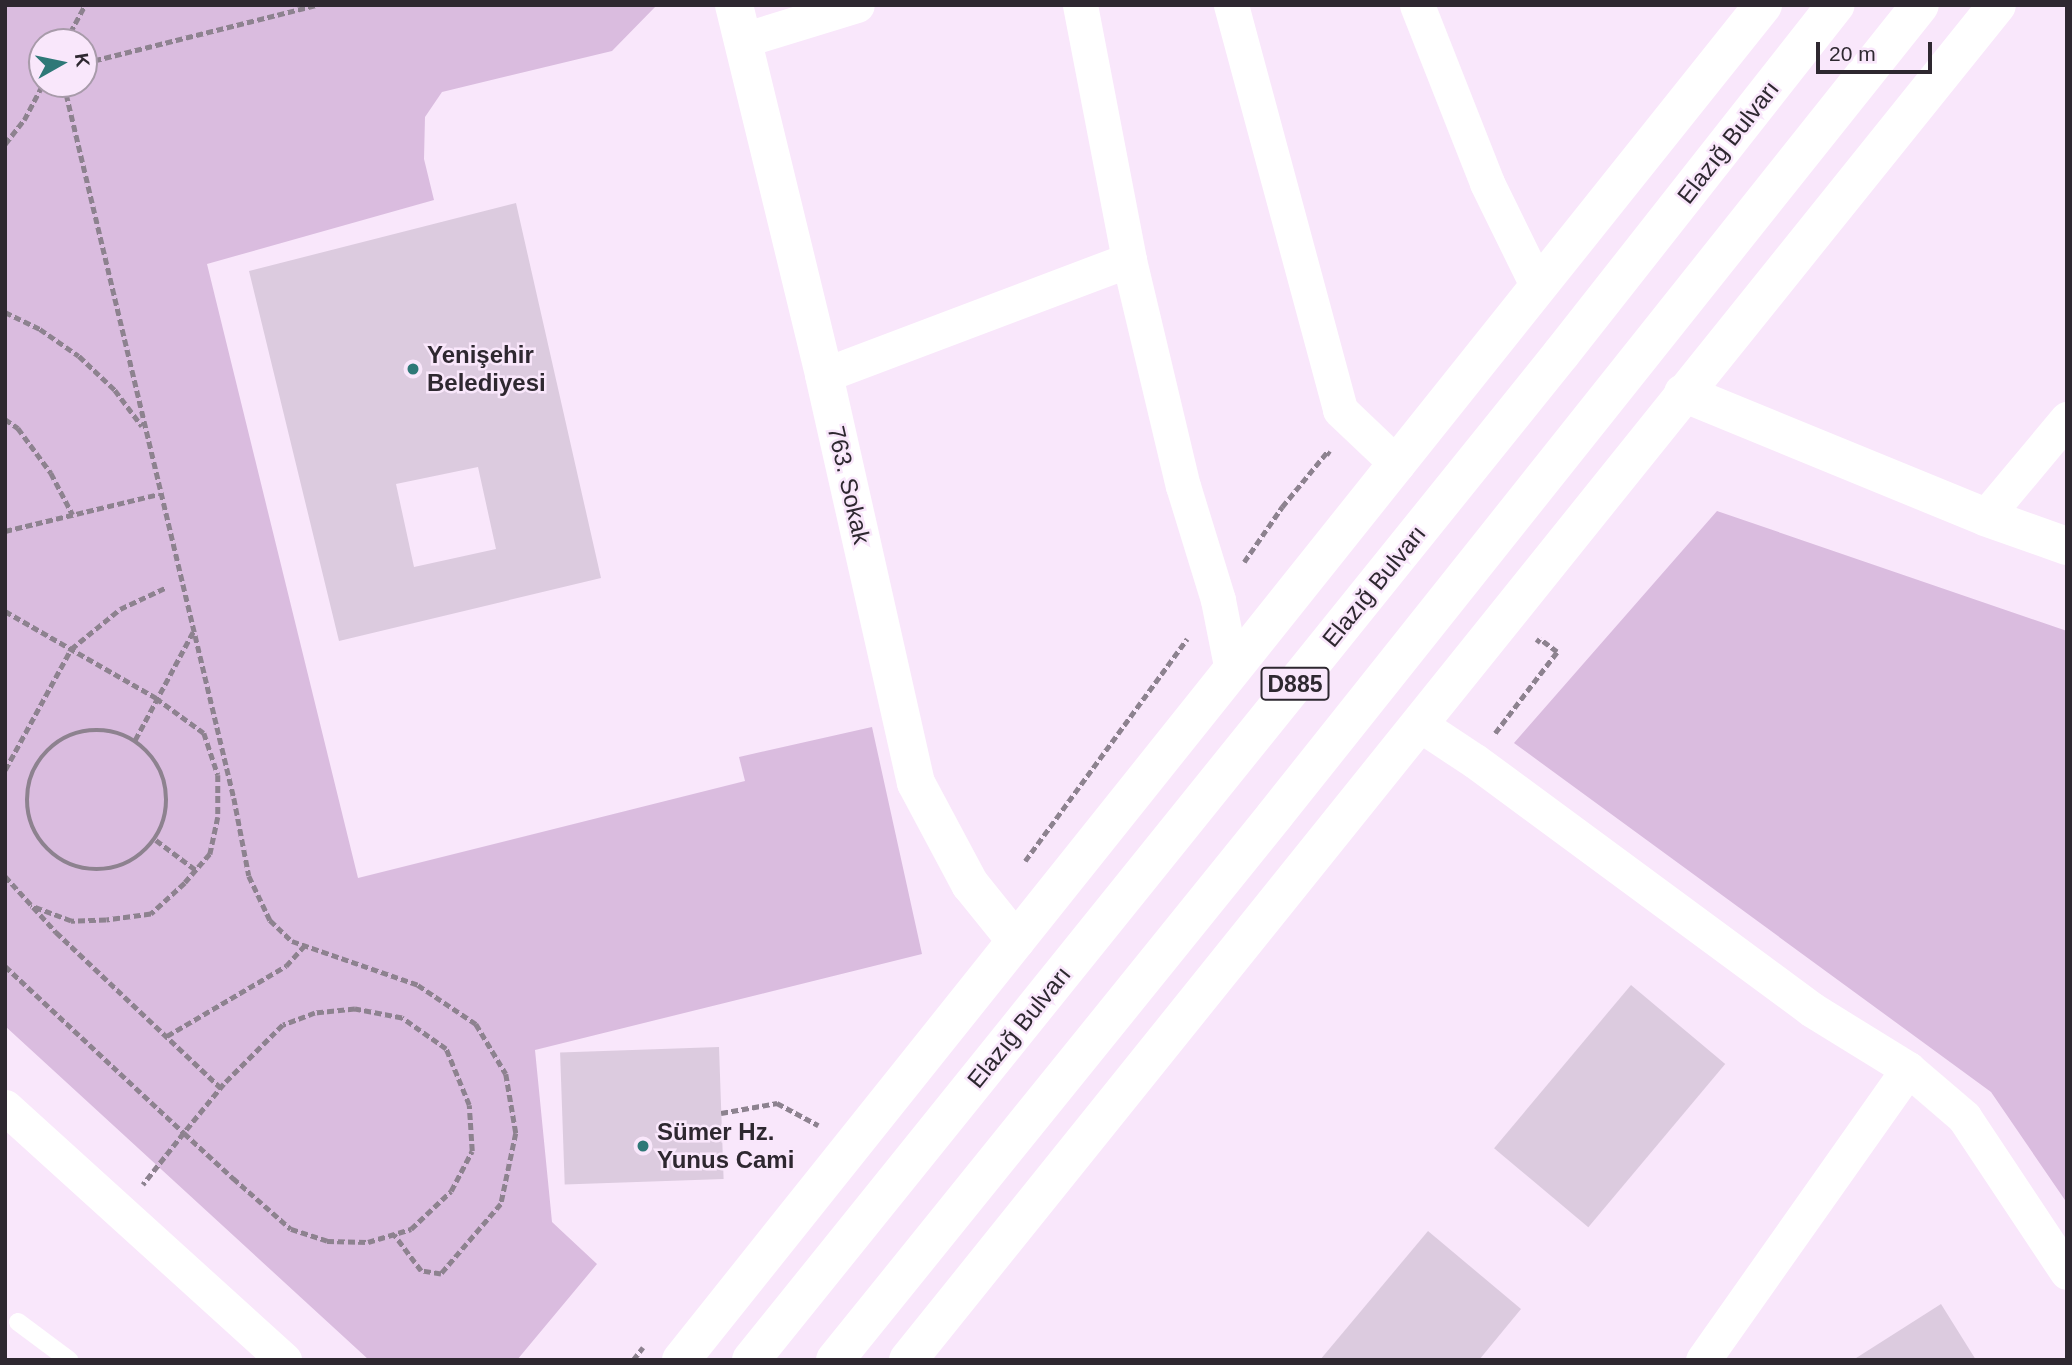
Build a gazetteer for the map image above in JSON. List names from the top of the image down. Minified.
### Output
{"streets":{"main road":["Elazığ Bulvarı","763. Sokak","D885"]},"places":["Yenişehir Belediyesi","Sümer Hz. Yunus Cami"],"scale_bar":"20 m","north":"right"}
